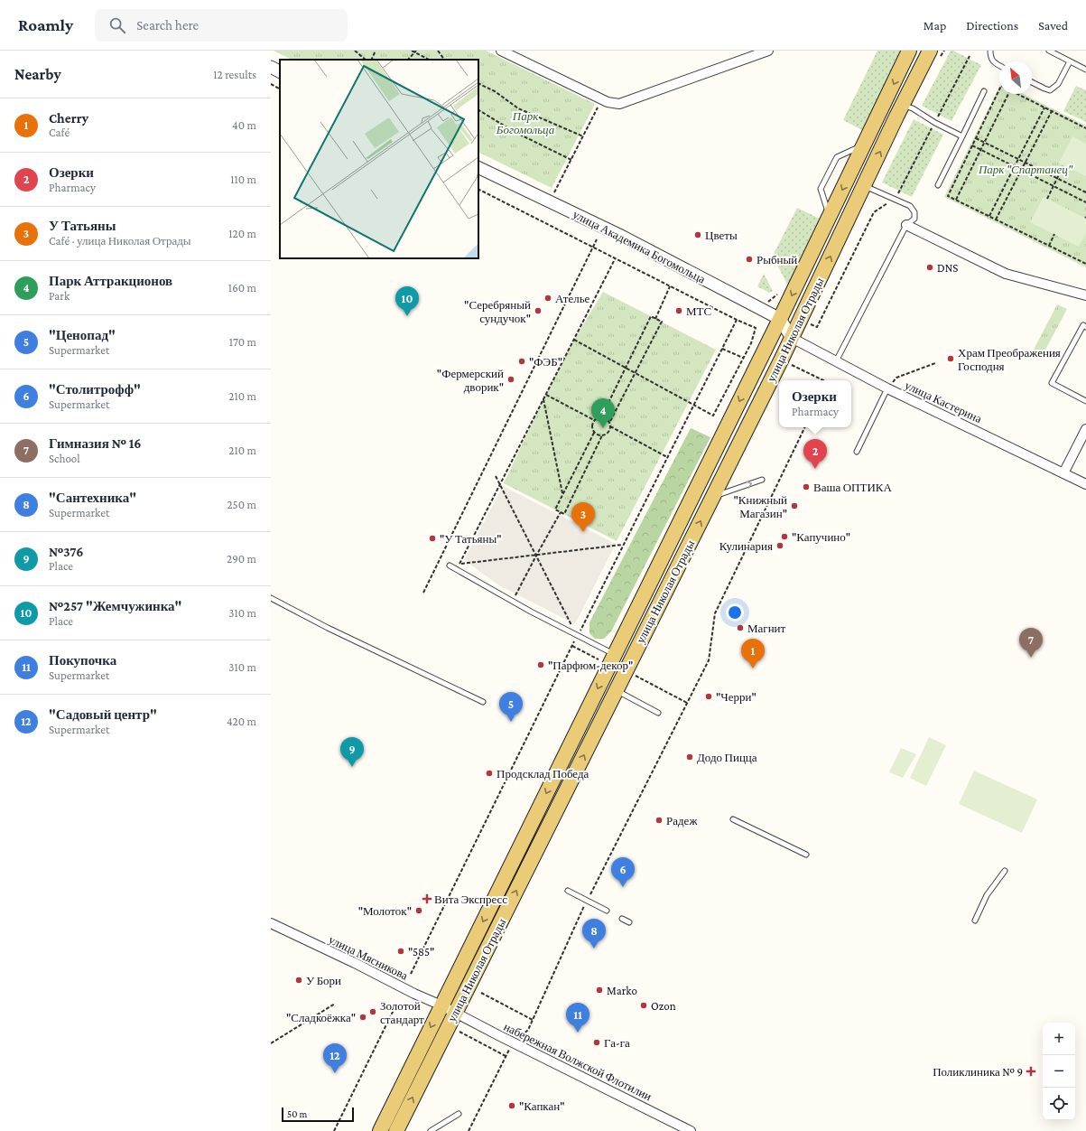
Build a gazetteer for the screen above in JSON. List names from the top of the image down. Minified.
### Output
{"streets":{"main road":["улица Николая Отрады"],"street":["улица Академика Богомольца","улица Кастерина","улица Мясникова","набережная Волжской Флотилии"]},"crossings":[["улица Академика Богомольца","улица Николая Отрады"],["улица Николая Отрады","улица Кастерина"],["улица Николая Отрады","улица Мясникова"],["улица Николая Отрады","набережная Волжской Флотилии"],["улица Мясникова","набережная Волжской Флотилии"]],"parks":["Парк Богомольца","Парк \"Спартанец\""],"places":{"other":["Цветы","Рыбный","DNS","Ателье","\"Серебряный сундучок\"","МТС","Храм Преображения Господня","\"ФЭБ\"","\"Фермерский дворик\"","Ваша ОПТИКА","\"Книжный Магазин\"","\"Капучино\"","\"У Татьяны\"","Кулинария","Магнит","\"Парфюм-декор\"","\"Черри\"","Додо Пицца","Продсклад Победа","Радеж","\"Молоток\"","\"585\"","У Бори","Marko","Ozon","Золотой стандарт","\"Сладкоёжка\"","Га-га","\"Капкан\""],"health":["Вита Экспресс","Поликлиника № 9"]},"scale_bar":"50 m","north":"top left","page":{"header":"Roamly","search":"Search here","nav":["Map","Directions","Saved"],"heading":["Nearby","12 results"],"list":[{"mark":"1","name":"Cherry","note":"Café","value":"40 m"},{"mark":"2","name":"Озерки","note":"Pharmacy","value":"110 m"},{"mark":"3","name":"У Татьяны","note":"Café · улица Николая Отрады","value":"120 m"},{"mark":"4","name":"Парк Аттракционов","note":"Park","value":"160 m"},{"mark":"5","name":"\"Ценопад\"","note":"Supermarket","value":"170 m"},{"mark":"6","name":"\"Столитрофф\"","note":"Supermarket","value":"210 m"},{"mark":"7","name":"Гимназия № 16","note":"School","value":"210 m"},{"mark":"8","name":"\"Сантехника\"","note":"Supermarket","value":"250 m"},{"mark":"9","name":"№376","note":"Place","value":"290 m"},{"mark":"10","name":"№257 \"Жемчужинка\"","note":"Place","value":"310 m"},{"mark":"11","name":"Покупочка","note":"Supermarket","value":"310 m"},{"mark":"12","name":"\"Садовый центр\"","note":"Supermarket","value":"420 m"}],"pins":["10","4","2","3","7","1","5","9","6","8","11","12"],"popup":["Озерки","Pharmacy"],"map_buttons":["+","−"],"scale":"50 m"}}
